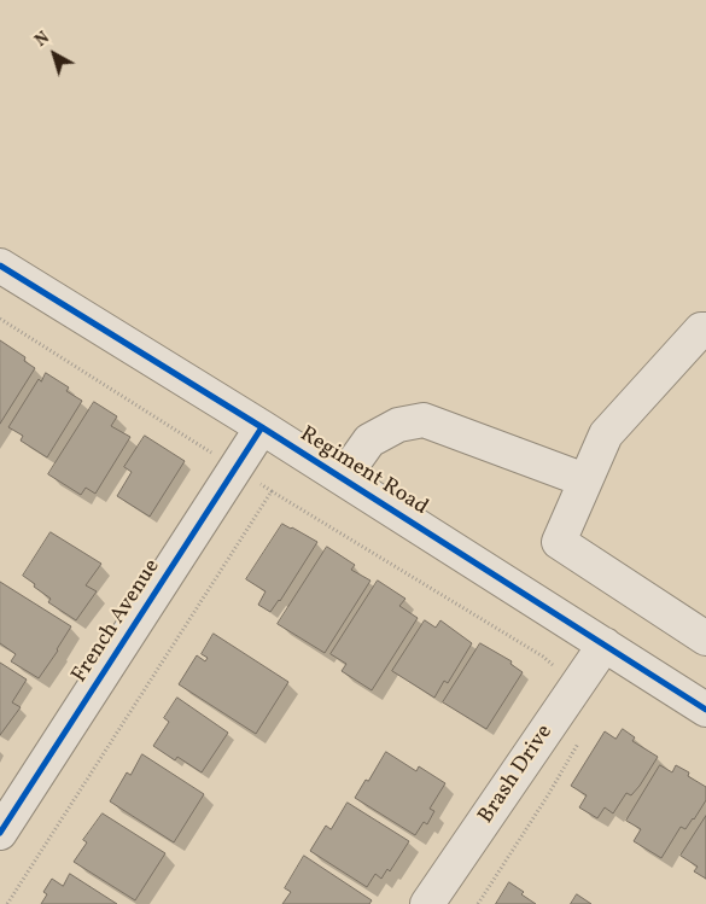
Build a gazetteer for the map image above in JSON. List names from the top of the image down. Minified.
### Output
{"streets":{"street":["Regiment Road","French Avenue","Brash Drive"]},"crossings":[["Regiment Road","French Avenue"],["Regiment Road","Brash Drive"]],"north":"top left"}
